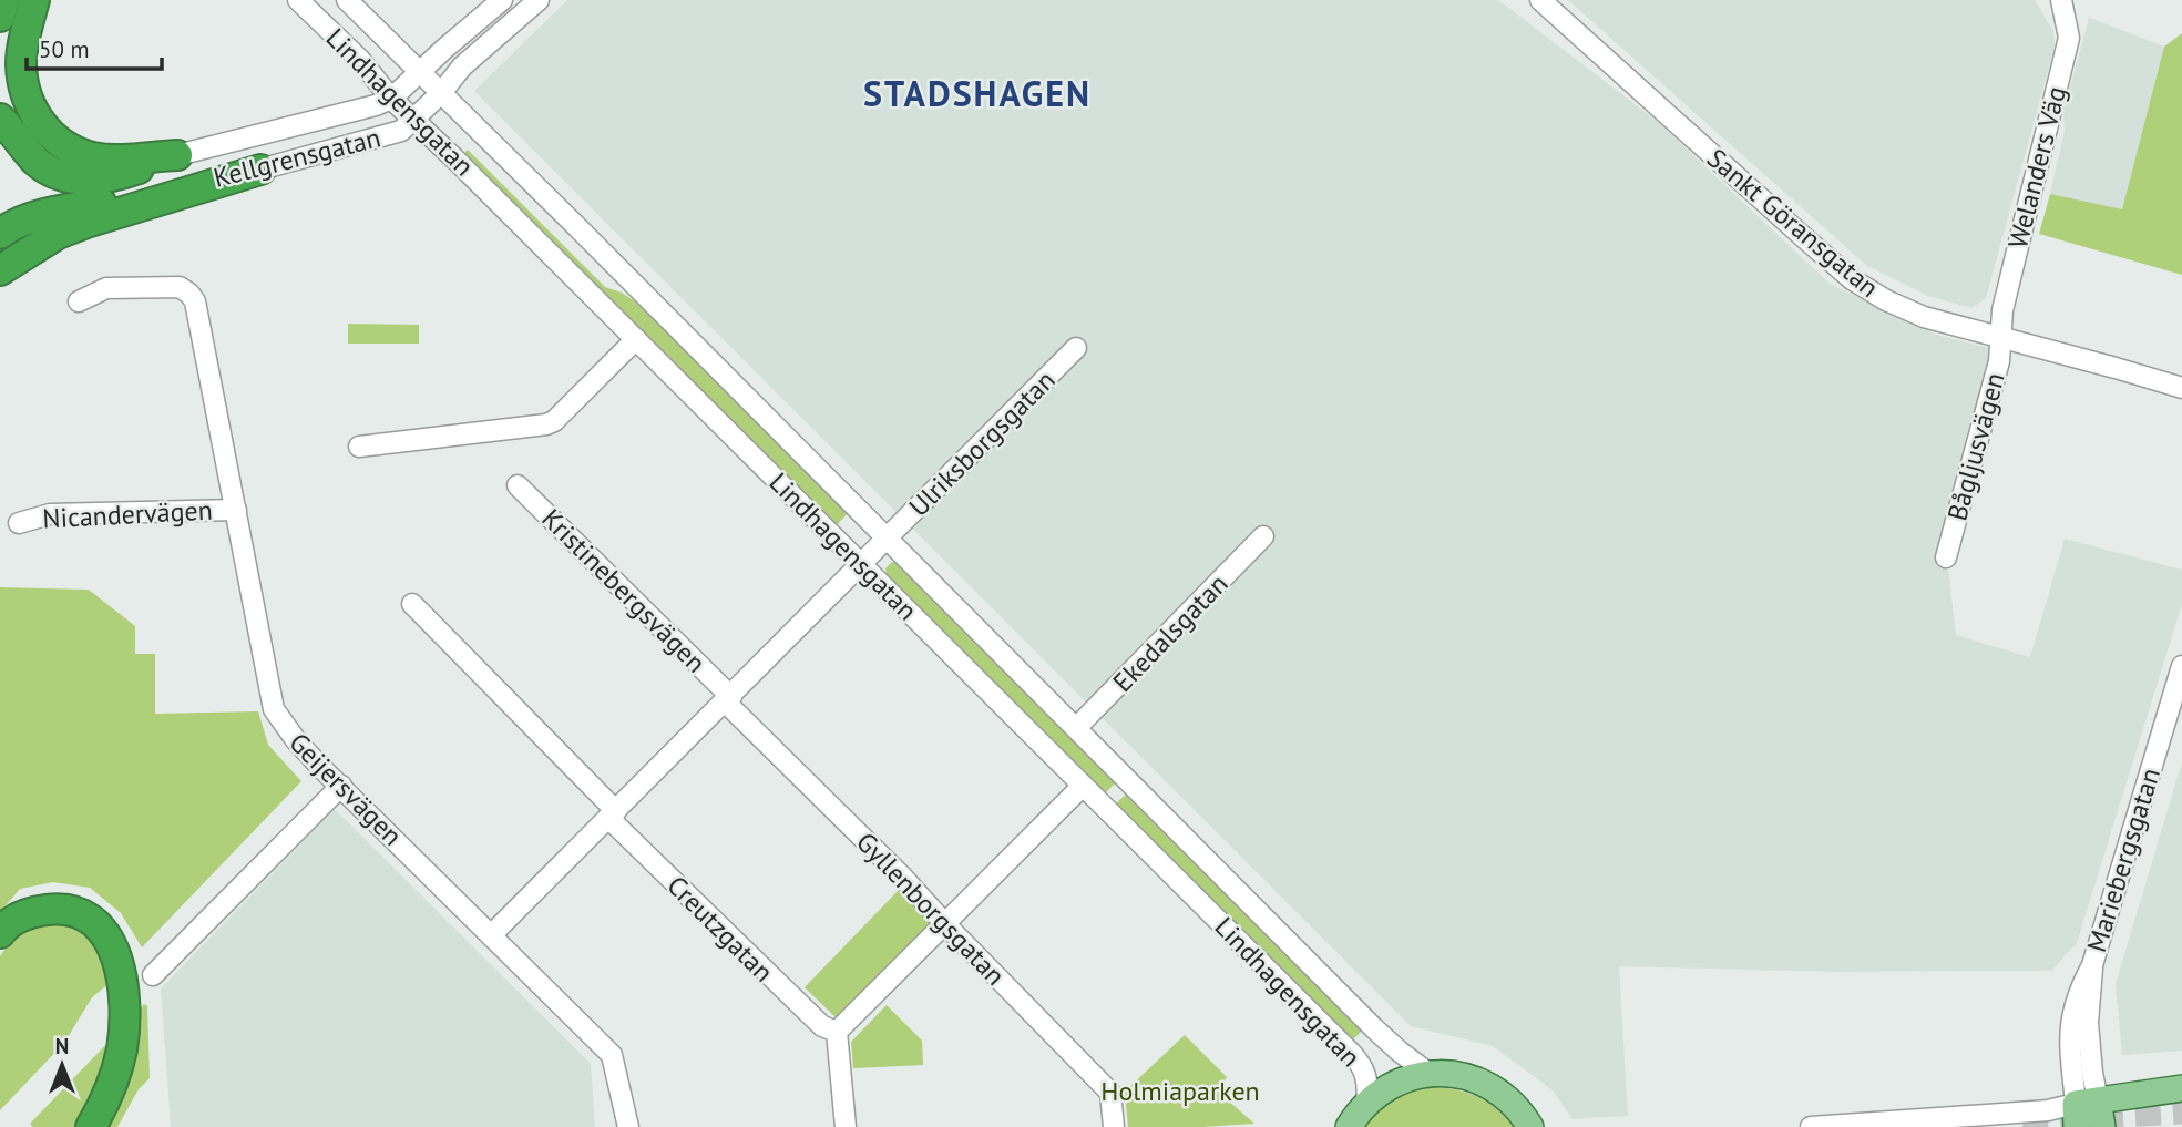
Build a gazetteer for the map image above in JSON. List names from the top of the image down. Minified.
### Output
{"streets":{"main road":["Mariebergsgatan"],"street":["Lindhagensgatan","Kellgrensgatan","Welanders Väg","Sankt Göransgatan","Ulriksborgsgatan","Bågljusvägen","Nicandervägen","Kristinebergsvägen","Ekedalsgatan","Geijersvägen","Gyllenborgsgatan","Creutzgatan"]},"crossings":[["Lindhagensgatan","Kellgrensgatan"],["Lindhagensgatan","Ulriksborgsgatan"],["Lindhagensgatan","Ekedalsgatan"],["Welanders Väg","Sankt Göransgatan"],["Welanders Väg","Bågljusvägen"],["Sankt Göransgatan","Bågljusvägen"],["Nicandervägen","Geijersvägen"],["Kristinebergsvägen","Gyllenborgsgatan"]],"districts":["STADSHAGEN"],"parks":["Holmiaparken"],"scale_bar":"50 m","north":"top"}
